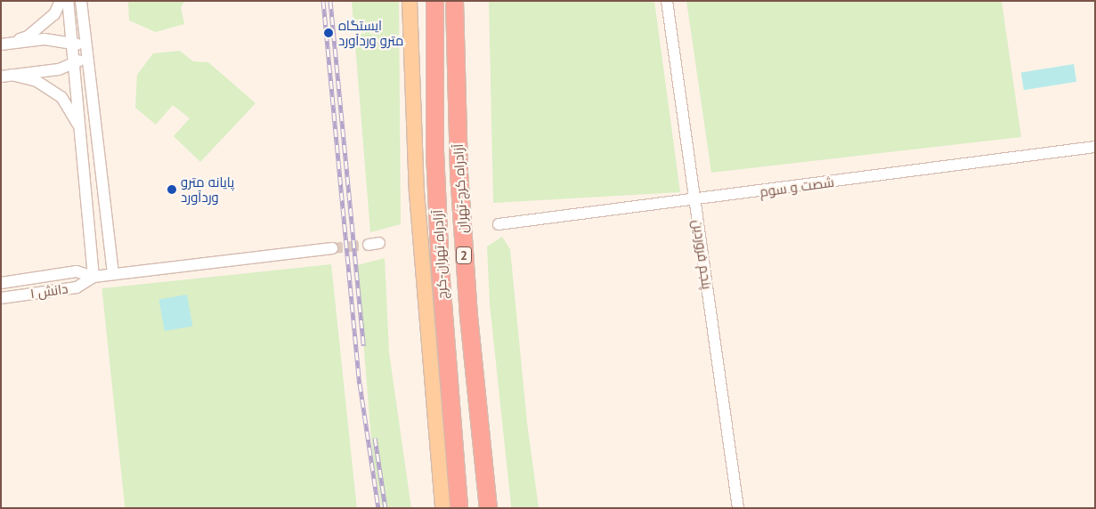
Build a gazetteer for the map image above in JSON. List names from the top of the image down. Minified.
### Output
{"streets":{"highway":["آزادراه کرج-تهران","آزادراه تهران-کرج","2"],"street":["شصت و سوم","پنجم فروردین","دانش ۱"]},"crossings":[["شصت و سوم","پنجم فروردین"]],"places":["ایستگاه مترو وردآورد","پایانه مترو وردآورد"]}
